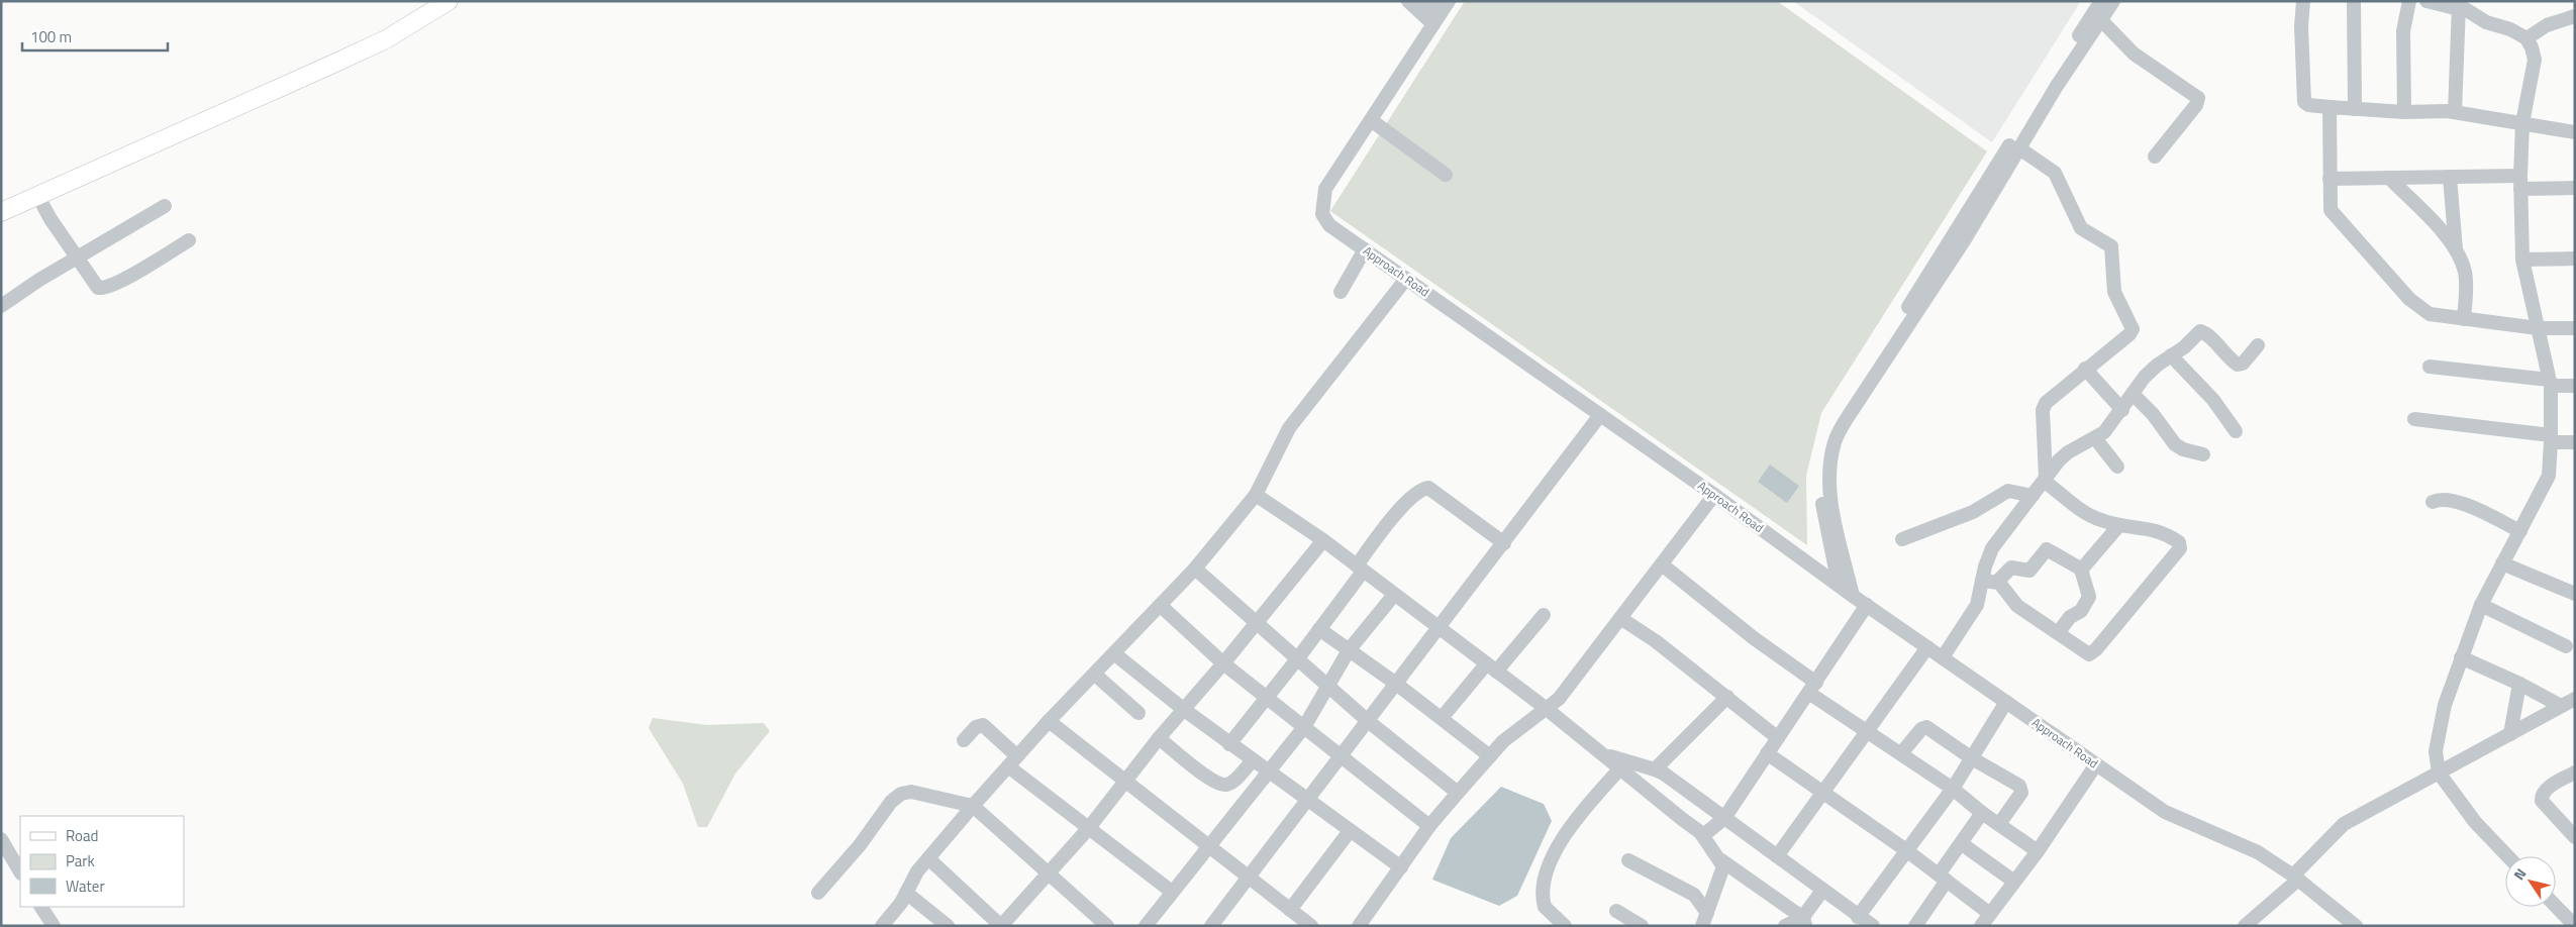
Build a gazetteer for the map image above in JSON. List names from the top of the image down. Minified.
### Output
{"streets":{"street":["Approach Road"]},"legend":["Road","Park","Water"],"scale_bar":"100 m","north":"top left"}
